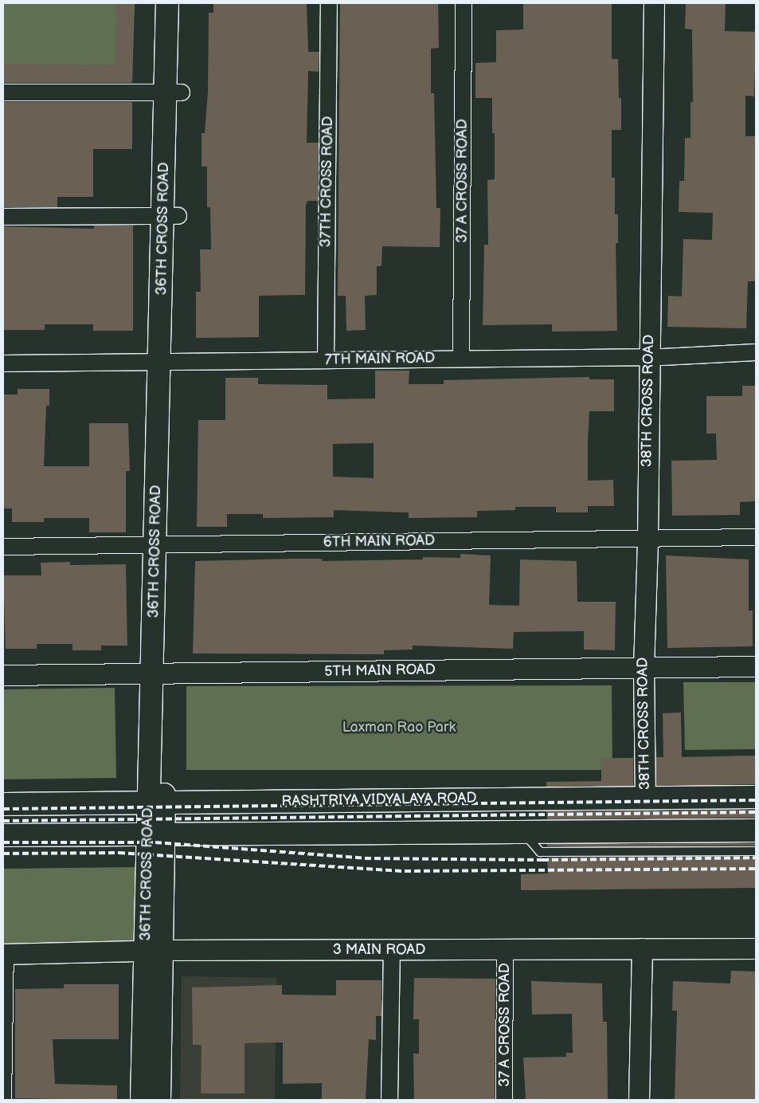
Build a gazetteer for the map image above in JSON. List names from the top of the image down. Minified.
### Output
{"streets":{"main road":["36TH CROSS ROAD","RASHTRIYA VIDYALAYA ROAD"],"street":["37 A CROSS ROAD","37TH CROSS ROAD","7TH MAIN ROAD","38TH CROSS ROAD","6TH MAIN ROAD","5TH MAIN ROAD","3 MAIN ROAD"]},"crossings":[["37 A CROSS ROAD","7TH MAIN ROAD"],["37 A CROSS ROAD","3 MAIN ROAD"],["37TH CROSS ROAD","7TH MAIN ROAD"],["36TH CROSS ROAD","7TH MAIN ROAD"],["36TH CROSS ROAD","6TH MAIN ROAD"],["36TH CROSS ROAD","5TH MAIN ROAD"],["36TH CROSS ROAD","RASHTRIYA VIDYALAYA ROAD"],["36TH CROSS ROAD","3 MAIN ROAD"],["7TH MAIN ROAD","38TH CROSS ROAD"],["38TH CROSS ROAD","6TH MAIN ROAD"],["38TH CROSS ROAD","5TH MAIN ROAD"],["38TH CROSS ROAD","RASHTRIYA VIDYALAYA ROAD"]],"parks":["Laxman Rao Park"]}
